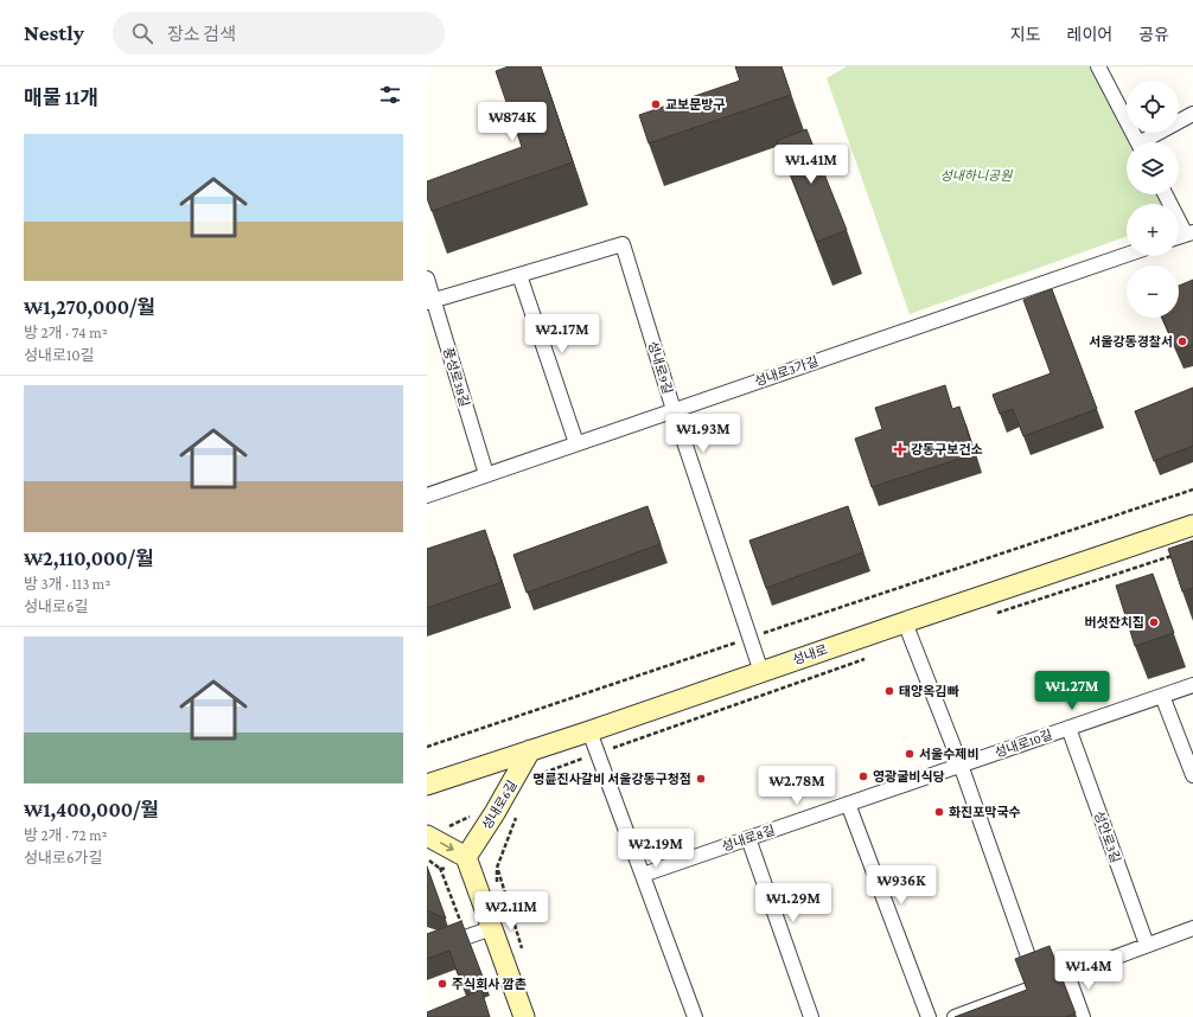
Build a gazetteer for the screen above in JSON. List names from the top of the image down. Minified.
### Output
{"streets":{"street":["성내로9길","성내로3가길","풍성로38길","성내로","성내로10길","성내로6길","성안로3길","성내로8길"]},"crossings":[["성내로9길","성내로3가길"],["성내로9길","풍성로38길"],["성내로9길","성내로"],["성내로3가길","풍성로38길"],["성내로","성내로6길"],["성내로10길","성안로3길"],["성내로10길","성내로8길"]],"parks":["성내하니공원"],"places":{"other":["교보문방구","서울강동경찰서","버섯잔치집","태양옥김빠","서울수제비","영광굴비식당","명륜진사갈비 서울강동구청점","화진포막국수","주식회사 깜촌"],"health":["강동구보건소"]},"page":{"header":"Nestly","search":"장소 검색","nav":["지도","레이어","공유"],"heading":"매물 11개","map_buttons":["+","−"],"price":["₩874K","₩1.41M","₩2.17M","₩1.93M","₩1.27M","₩2.78M","₩2.19M","₩936K","₩1.29M","₩2.11M","₩1.4M"],"list":[{"name":"₩1,270,000/월","note":"방 2개 · 74 m² · 성내로10길"},{"name":"₩2,110,000/월","note":"방 3개 · 113 m² · 성내로6길"},{"name":"₩1,400,000/월","note":"방 2개 · 72 m² · 성내로6가길"}]}}
